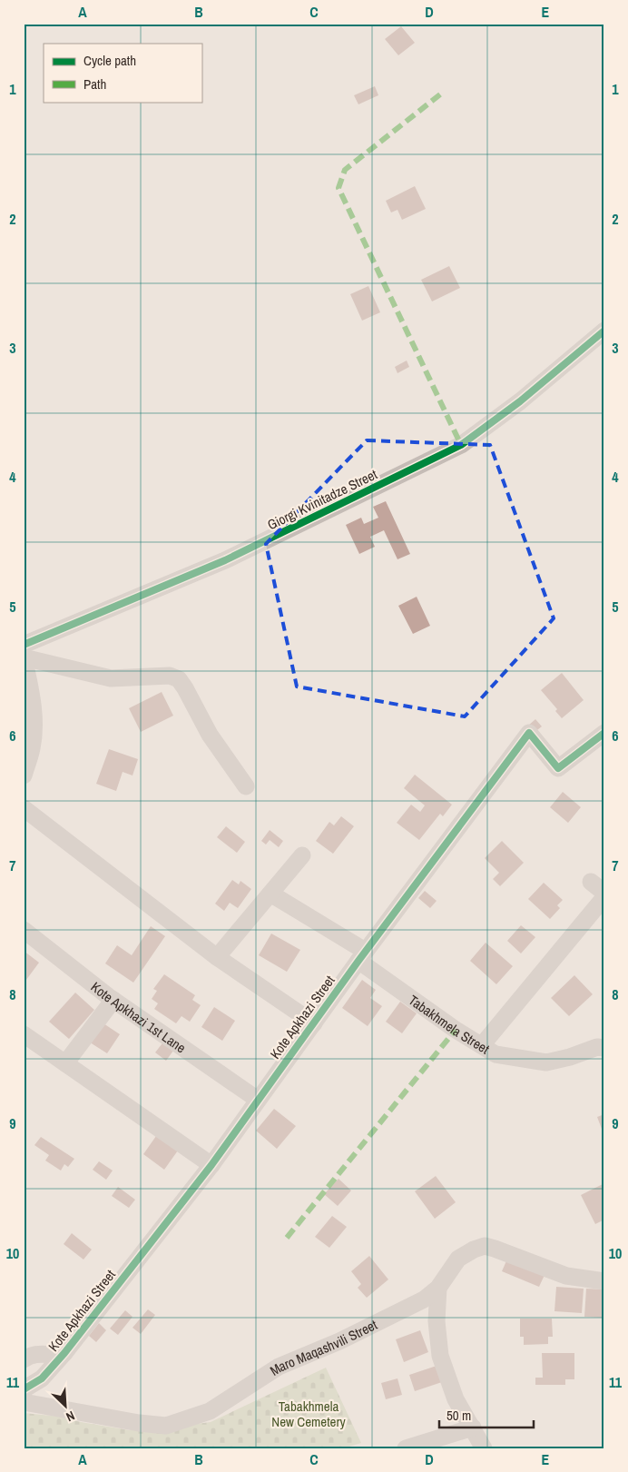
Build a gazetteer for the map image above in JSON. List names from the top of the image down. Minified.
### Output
{"streets":{"street":["Giorgi Kvinitadze Street","Kote Apkhazi 1st Lane","Kote Apkhazi Street","Tabakhmela Street","Maro Maqashvili Street"]},"crossings":[["Kote Apkhazi 1st Lane","Kote Apkhazi Street"],["Kote Apkhazi Street","Tabakhmela Street"]],"parks":["Tabakhmela New Cemetery"],"legend":["Cycle path","Path"],"scale_bar":"50 m","north":"bottom right","grid":{"columns":["A","B","C","D","E"],"rows":["1","2","3","4","5","6","7","8","9","10","11"]}}
